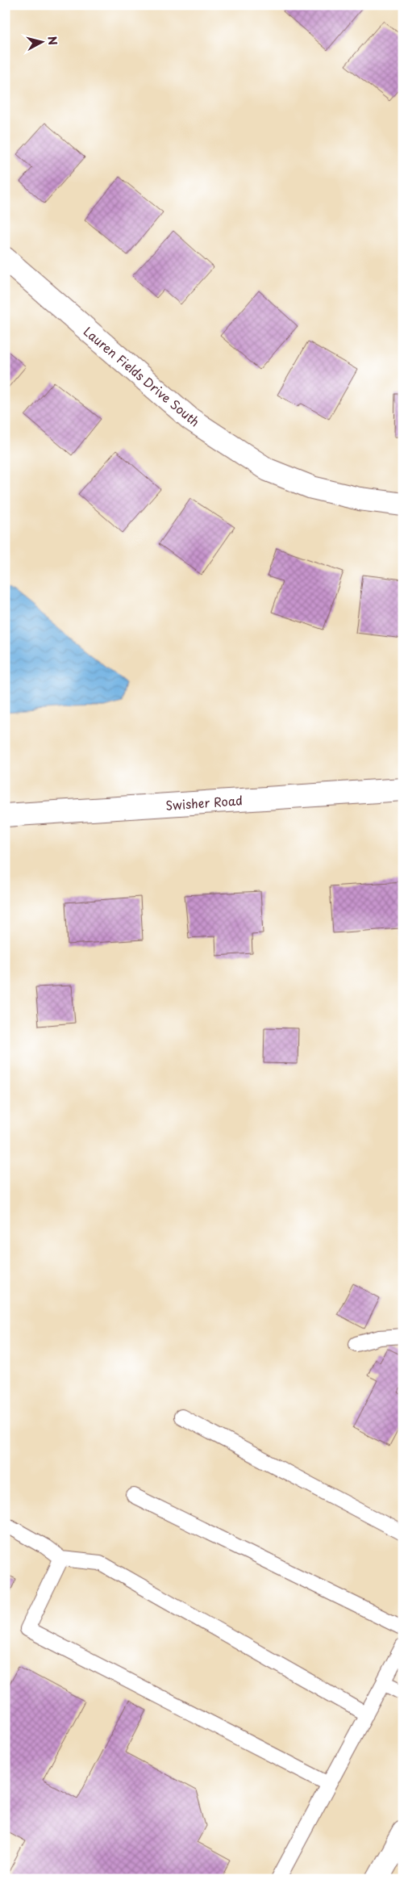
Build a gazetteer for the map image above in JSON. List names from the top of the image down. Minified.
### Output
{"streets":{"street":["Lauren Fields Drive South","Swisher Road"]},"north":"right"}
